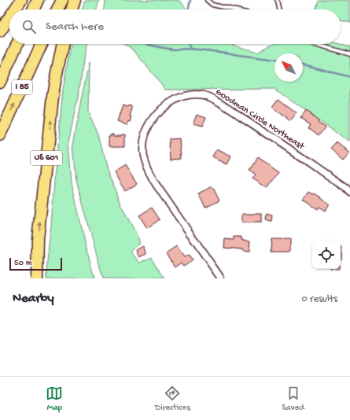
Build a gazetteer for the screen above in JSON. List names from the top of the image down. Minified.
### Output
{"streets":{"highway":["I 85","US 601"],"street":["Goodman Circle Northeast"]},"scale_bar":"50 m","north":"top left","page":{"search":"Search here","scale":"50 m","heading":["Nearby","0 results"],"nav":["Map","Directions","Saved"]}}
